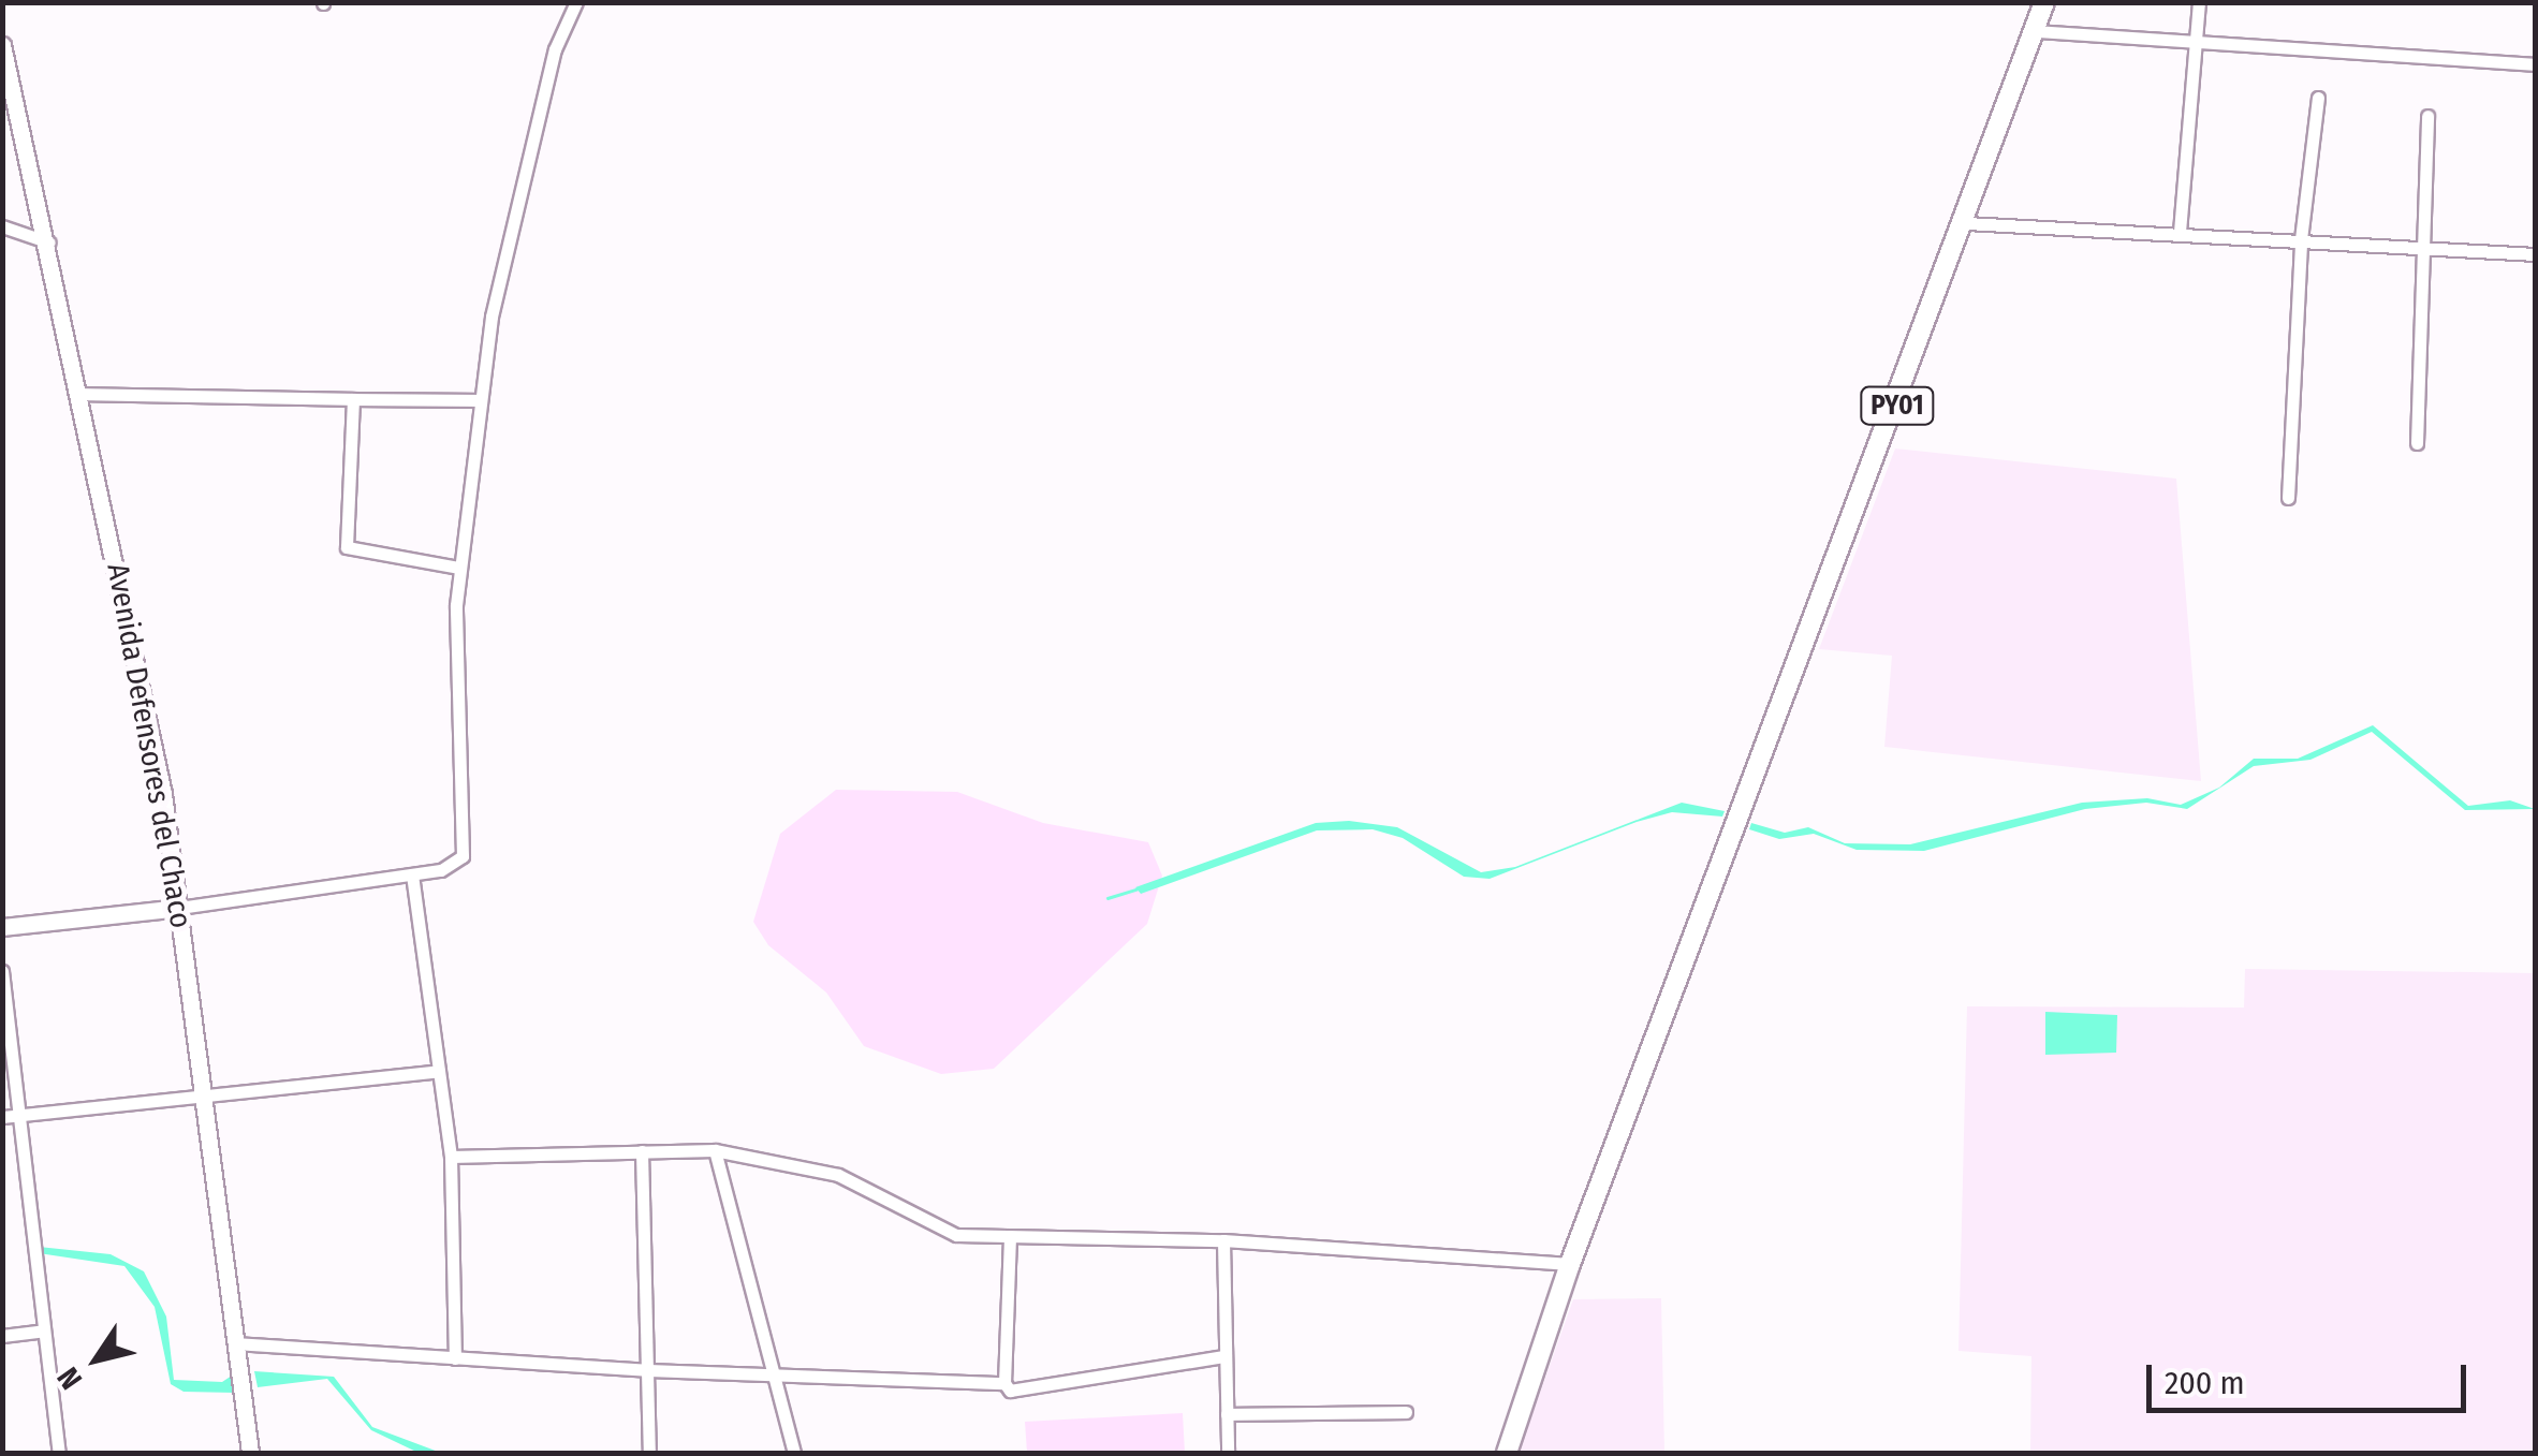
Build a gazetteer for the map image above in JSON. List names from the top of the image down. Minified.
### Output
{"streets":{"highway":["PY01"],"main road":["Avenida Defensores del Chaco"]},"scale_bar":"200 m","north":"bottom left"}
